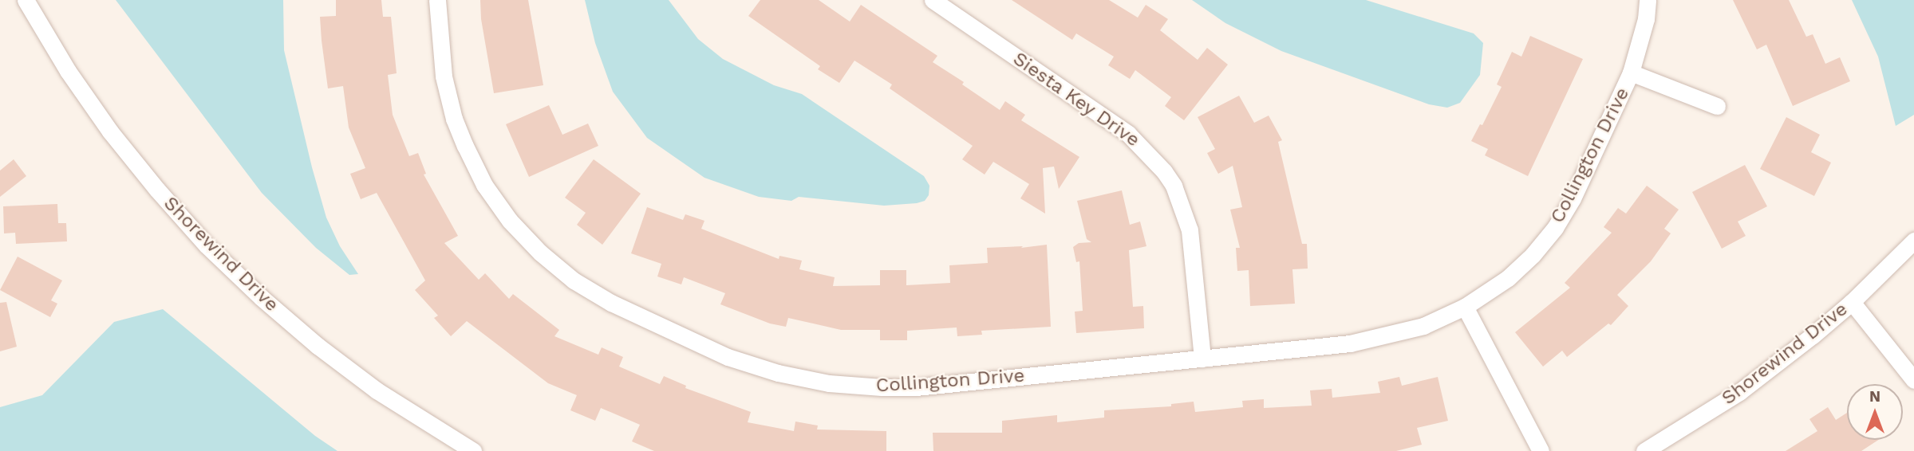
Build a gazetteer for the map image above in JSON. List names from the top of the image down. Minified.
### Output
{"streets":{"street":["Siesta Key Drive","Collington Drive","Shorewind Drive"]},"crossings":[["Siesta Key Drive","Collington Drive"]],"north":"top"}
